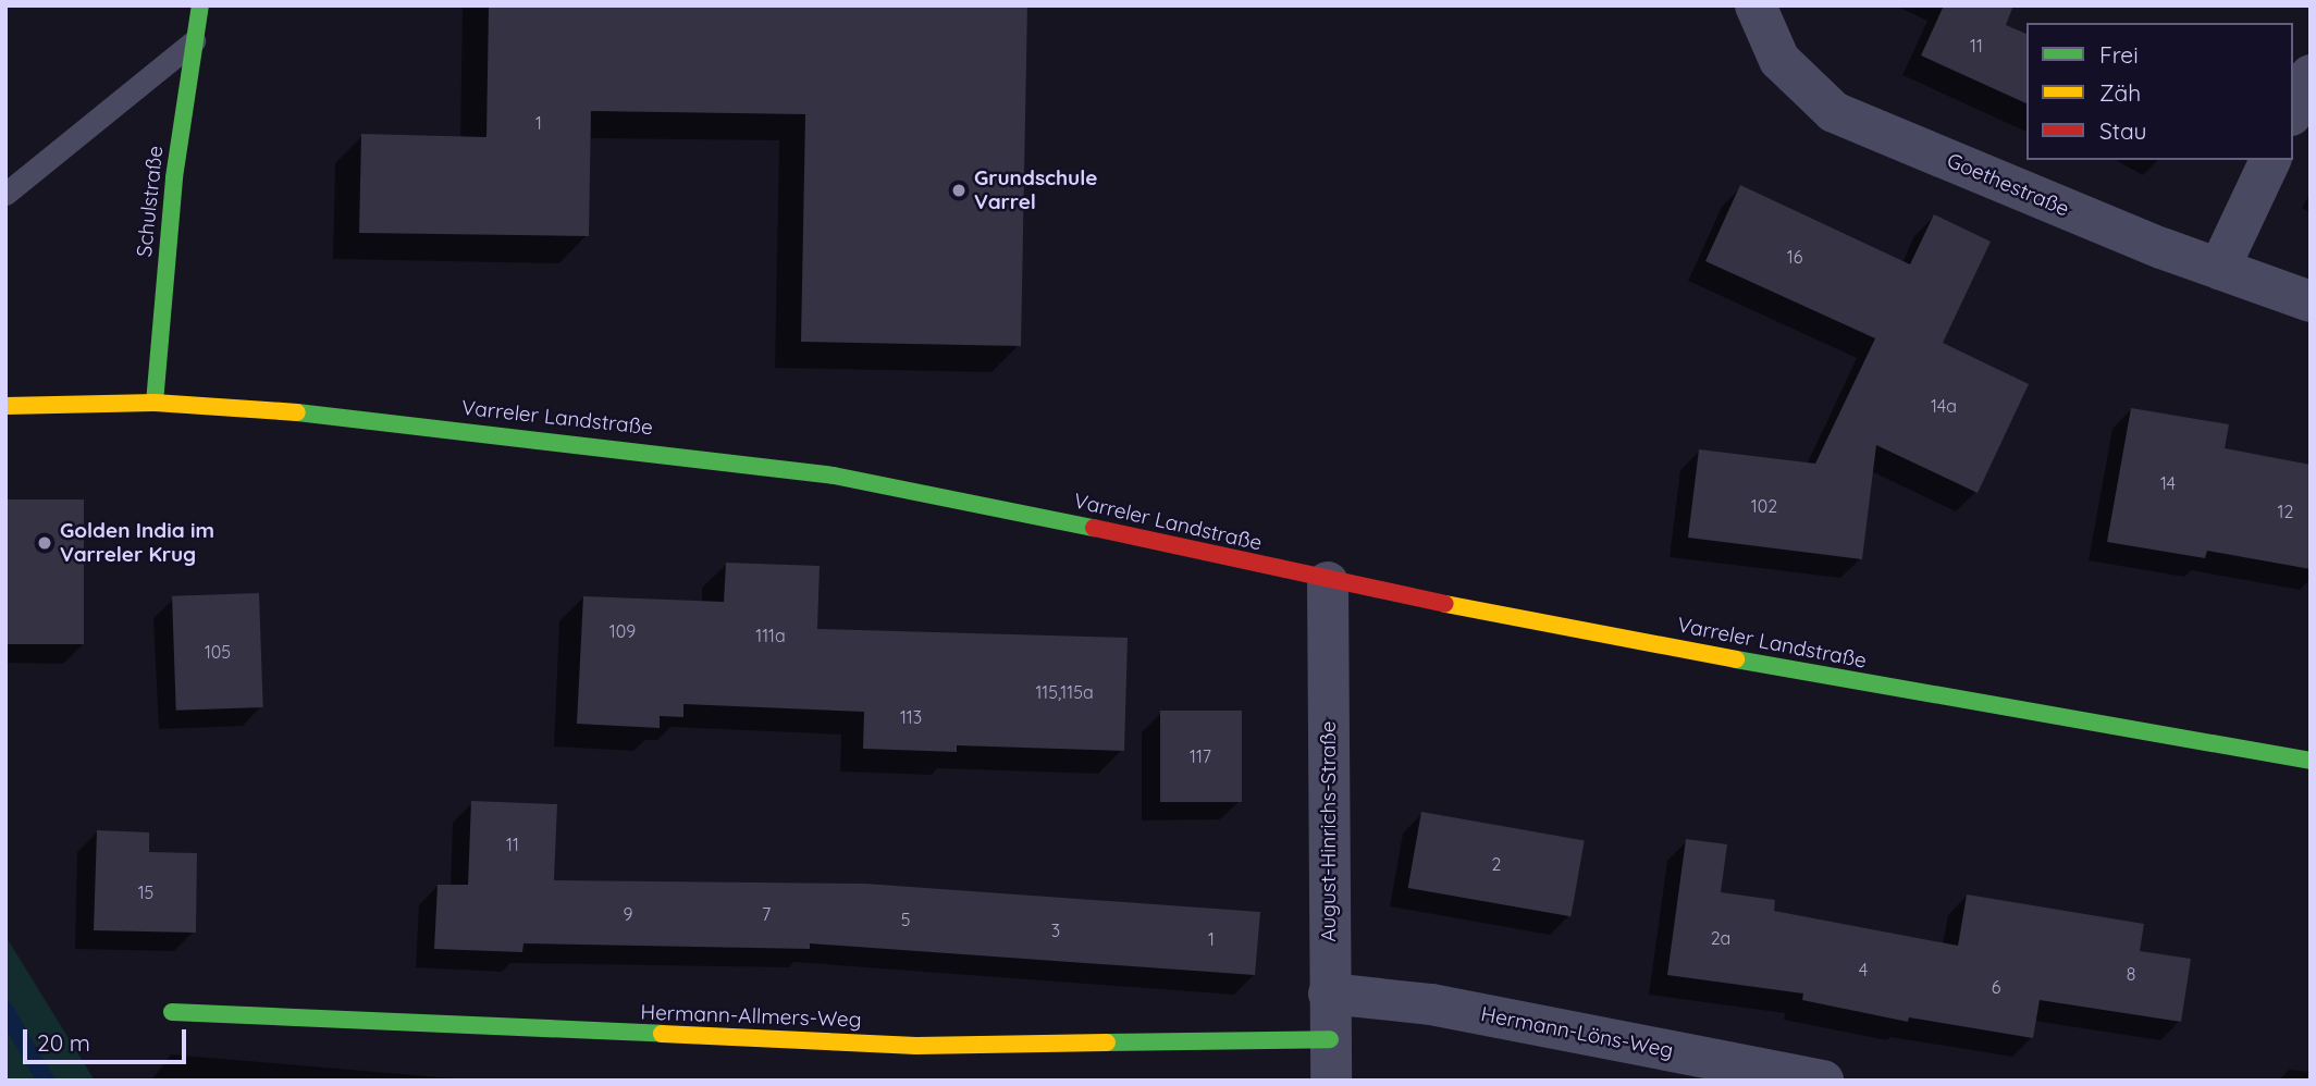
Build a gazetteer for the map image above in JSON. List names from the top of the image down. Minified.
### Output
{"streets":{"main road":["Schulstraße","Varreler Landstraße","Hermann-Allmers-Weg"],"street":["Goethestraße","August-Hinrichs-Straße","Hermann-Löns-Weg"]},"crossings":[["Schulstraße","Varreler Landstraße"],["Varreler Landstraße","August-Hinrichs-Straße"],["August-Hinrichs-Straße","Hermann-Allmers-Weg"],["August-Hinrichs-Straße","Hermann-Löns-Weg"]],"places":["Grundschule Varrel","Golden India im Varreler Krug"],"house_numbers":["11","1","16","14a","14","102","12","109","111a","105","115,115a","113","117","11","2","15","9","7","5","3","2a","1","4","8","6"],"legend":["Frei","Zäh","Stau"],"scale_bar":"20 m"}
